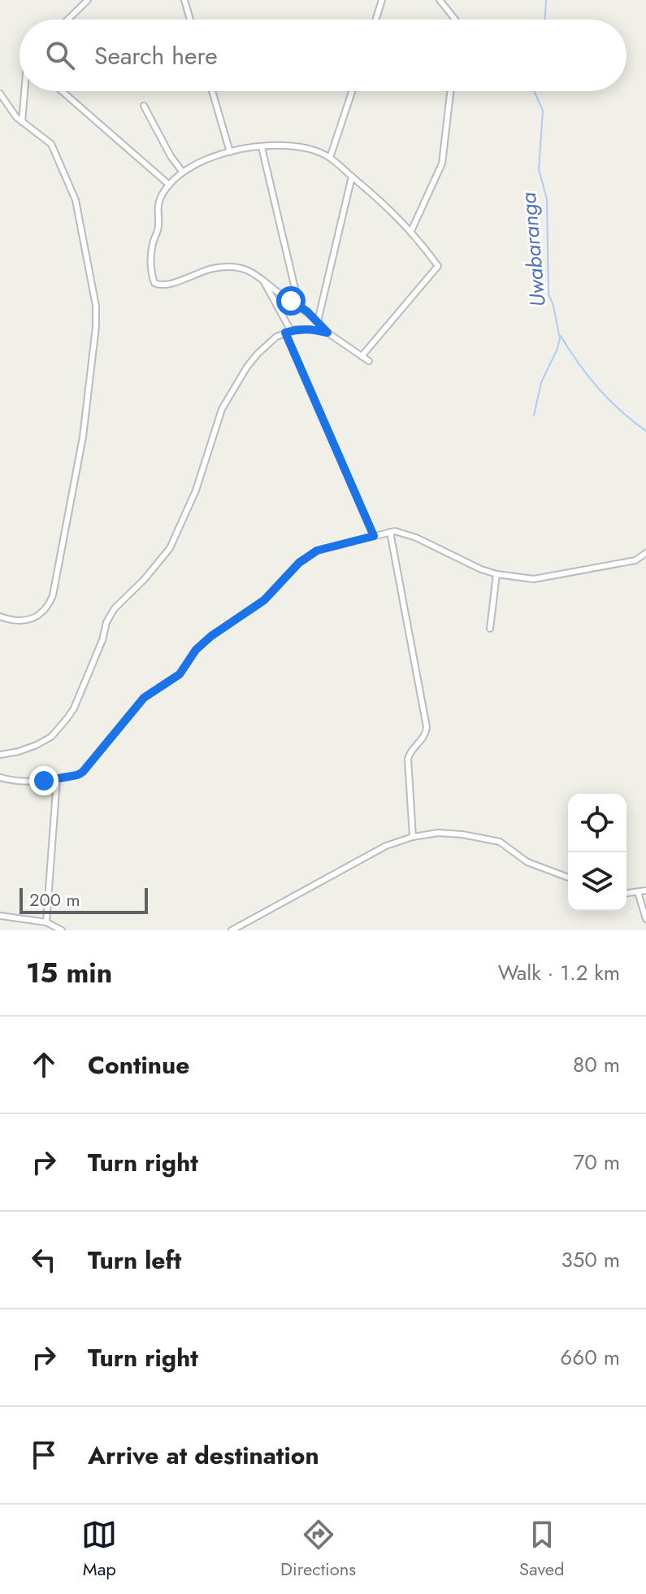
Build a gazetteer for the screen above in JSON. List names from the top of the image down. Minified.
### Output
{"water":["Uwabaranga"],"scale_bar":"200 m","page":{"search":"Search here","scale":"200 m","heading":["15 min","Walk · 1.2 km"],"list":[["Continue","80 m"],["Turn right","70 m"],["Turn left","350 m"],["Turn right","660 m"],"Arrive at destination"],"nav":["Map","Directions","Saved"]}}
